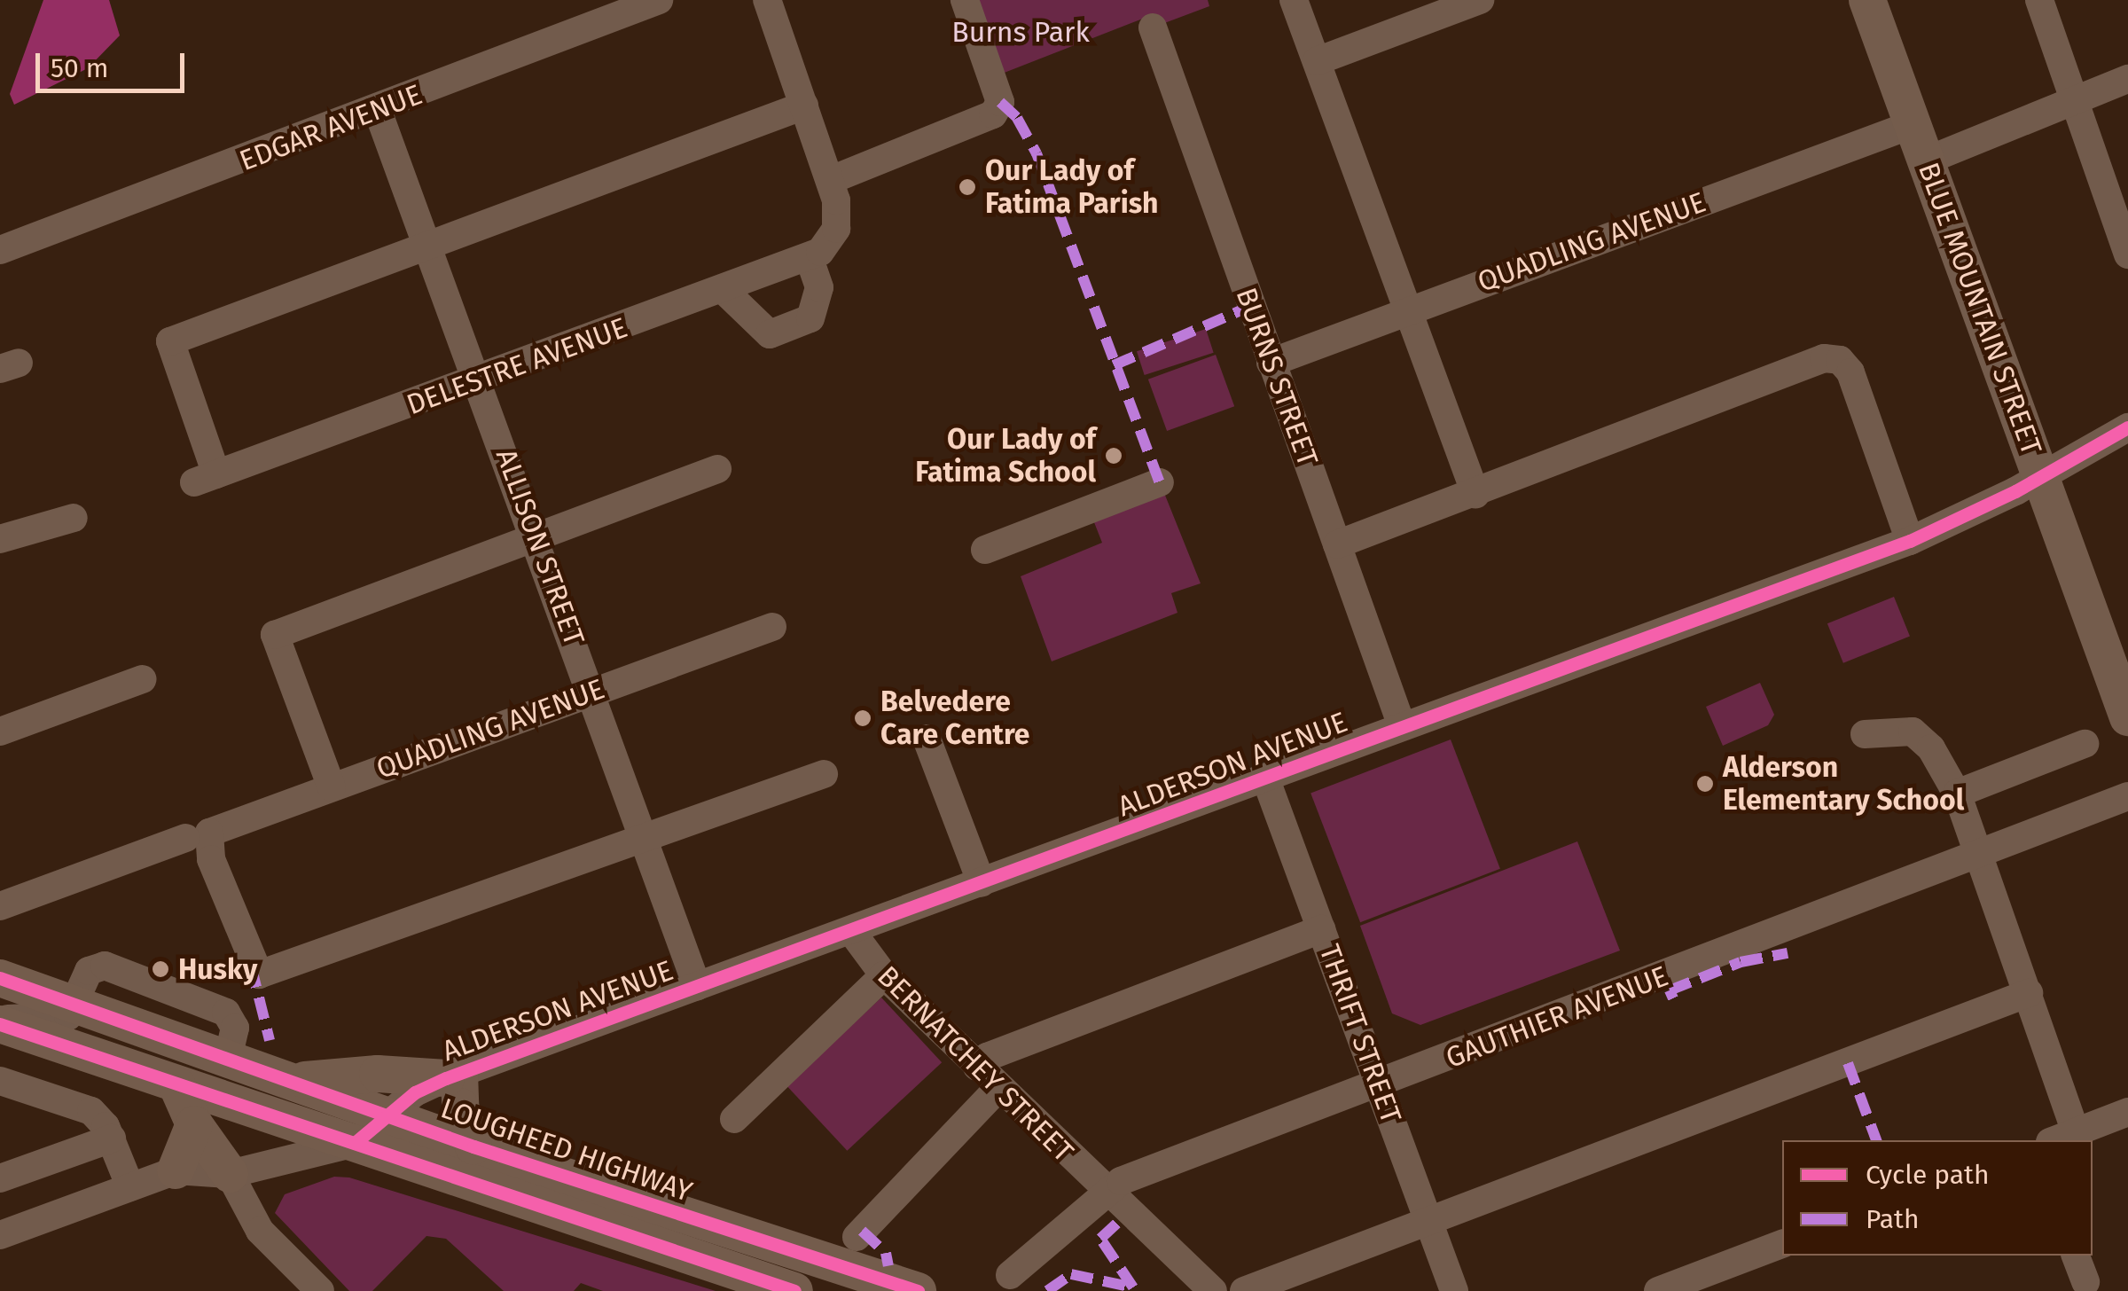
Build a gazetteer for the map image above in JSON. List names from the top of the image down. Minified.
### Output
{"streets":{"main road":["BLUE MOUNTAIN STREET","LOUGHEED HIGHWAY"],"street":["EDGAR AVENUE","QUADLING AVENUE","DELESTRE AVENUE","BURNS STREET","ALLISON STREET","ALDERSON AVENUE","GAUTHIER AVENUE","THRIFT STREET","BERNATCHEY STREET"]},"crossings":[["EDGAR AVENUE","ALLISON STREET"],["QUADLING AVENUE","BLUE MOUNTAIN STREET"],["QUADLING AVENUE","BURNS STREET"],["QUADLING AVENUE","ALLISON STREET"],["BLUE MOUNTAIN STREET","ALDERSON AVENUE"],["DELESTRE AVENUE","ALLISON STREET"],["BURNS STREET","ALDERSON AVENUE"],["ALLISON STREET","ALDERSON AVENUE"],["ALDERSON AVENUE","THRIFT STREET"],["ALDERSON AVENUE","BERNATCHEY STREET"],["ALDERSON AVENUE","LOUGHEED HIGHWAY"],["GAUTHIER AVENUE","THRIFT STREET"],["GAUTHIER AVENUE","BERNATCHEY STREET"]],"parks":["Burns Park"],"places":["Our Lady of Fatima Parish","Our Lady of Fatima School","Belvedere Care Centre","Alderson Elementary School","Husky"],"legend":["Cycle path","Path"],"scale_bar":"50 m"}
